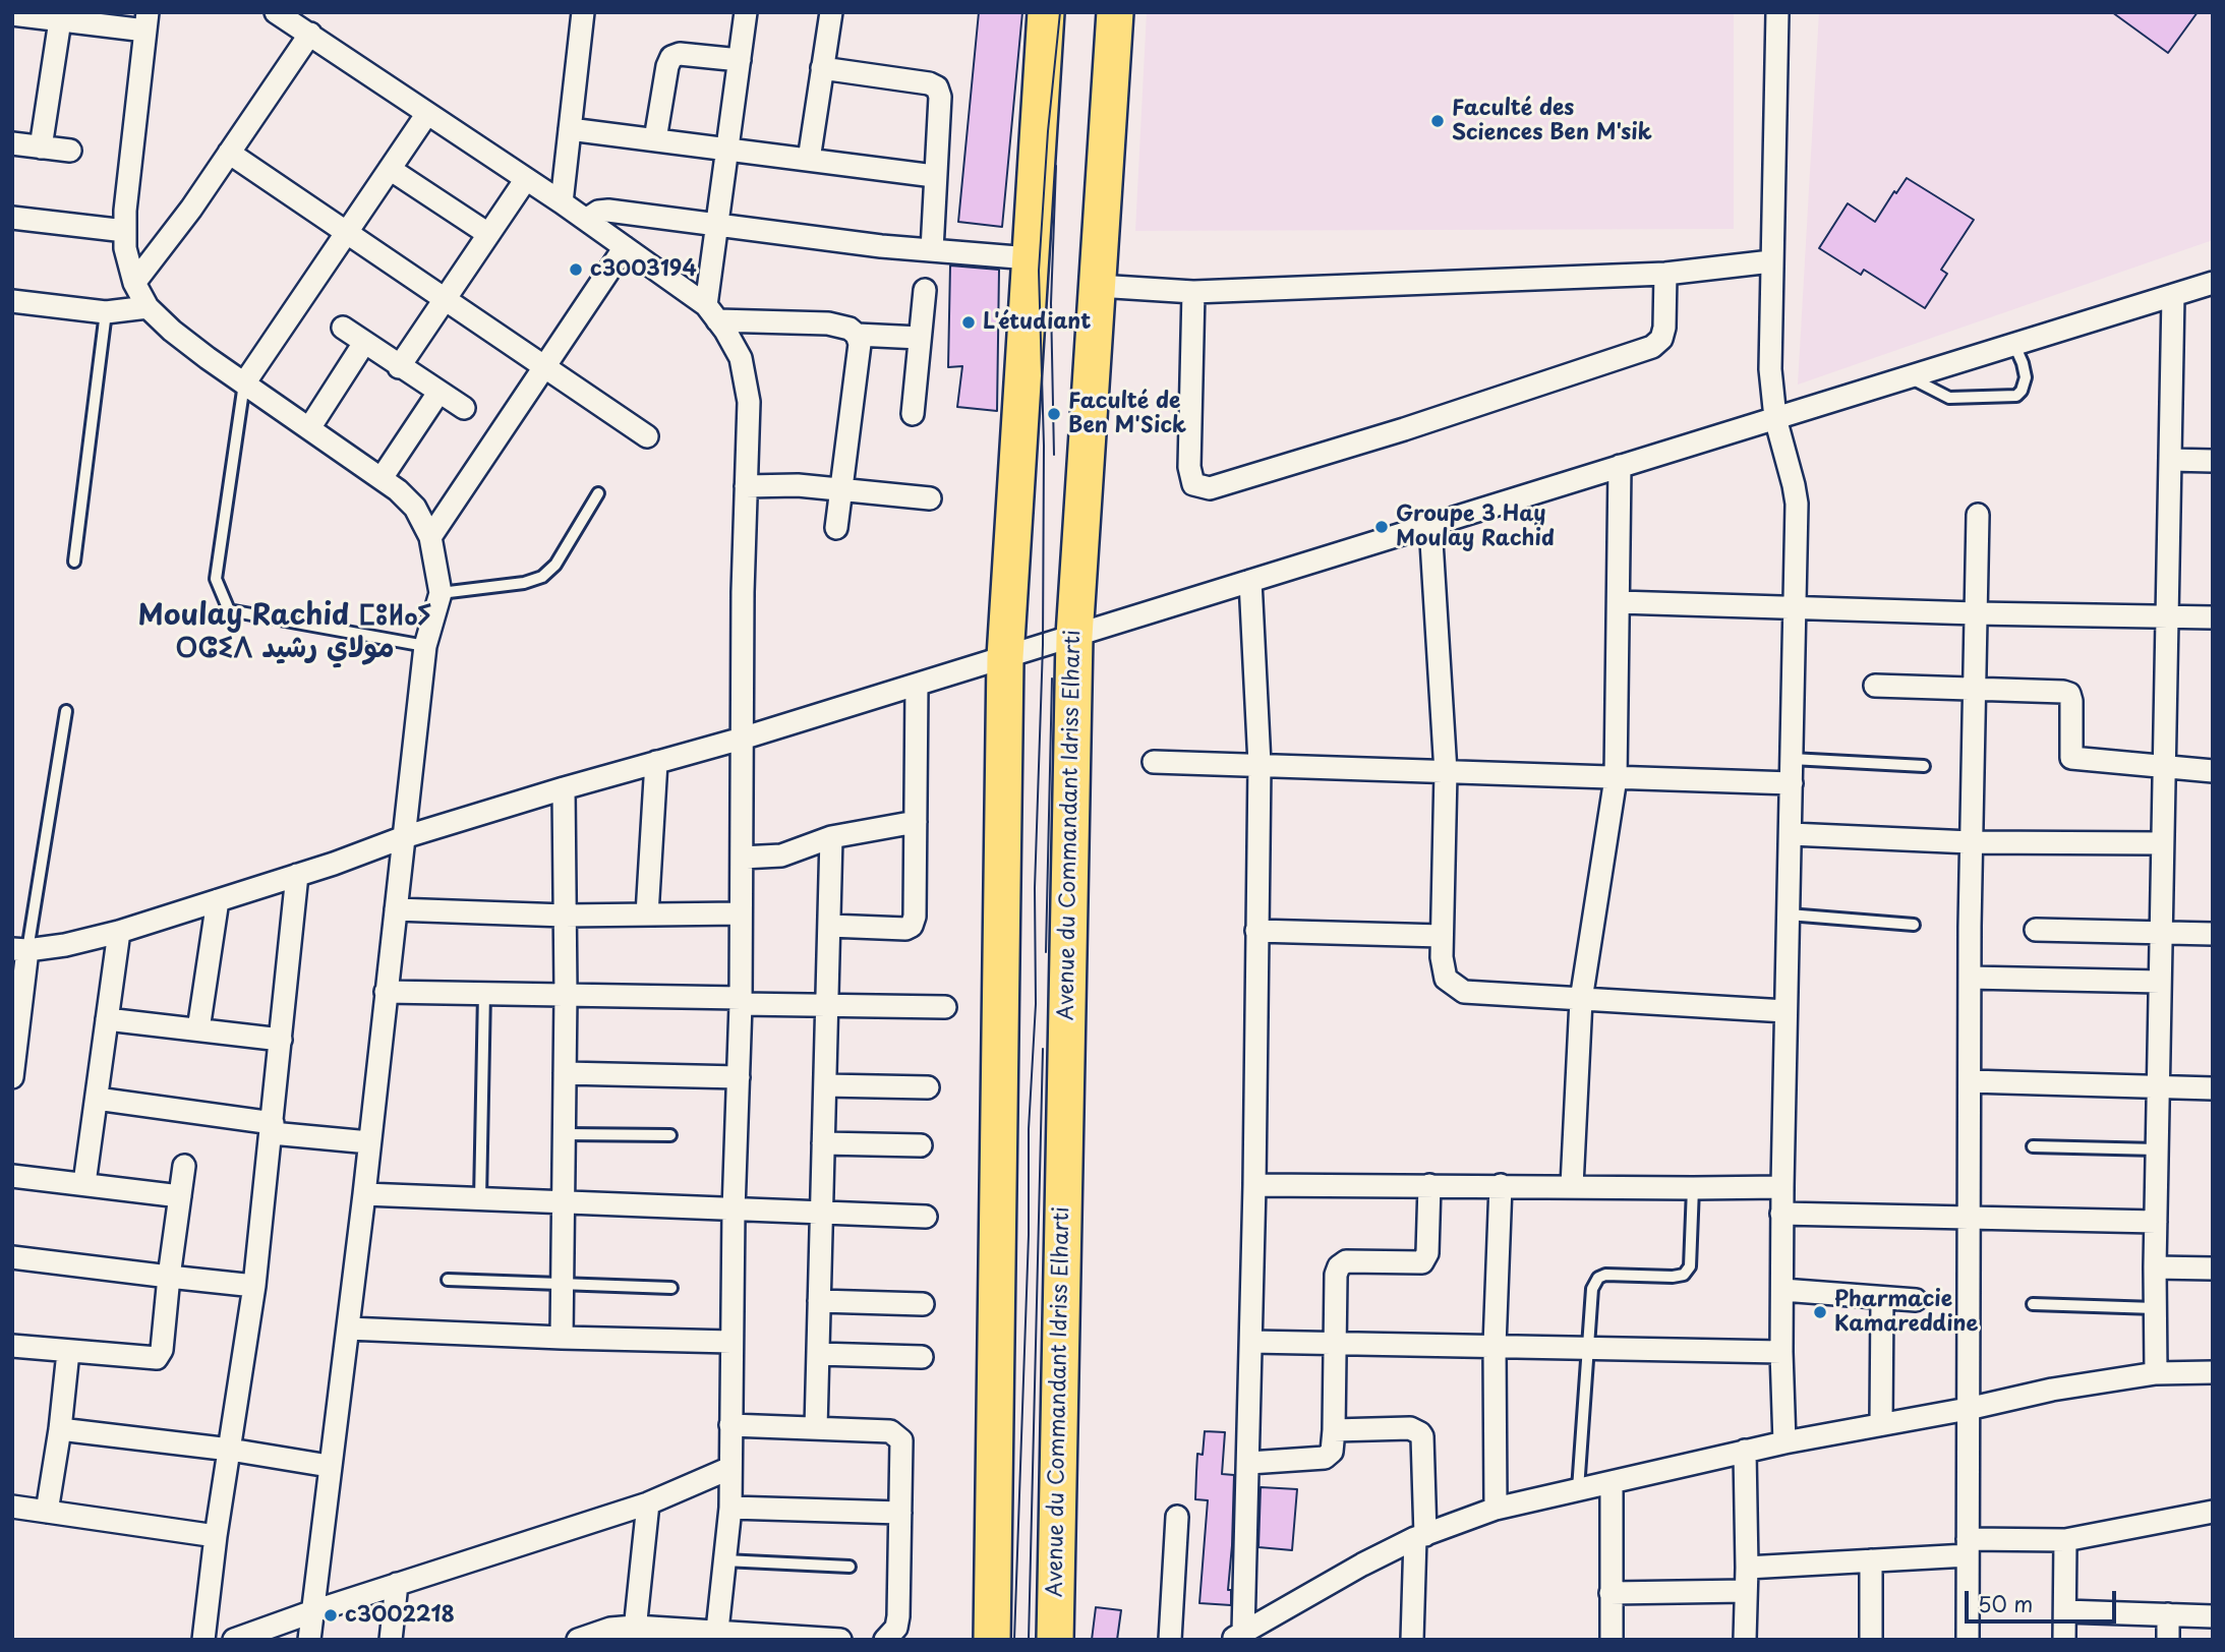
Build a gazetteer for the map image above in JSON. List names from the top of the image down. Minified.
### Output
{"streets":{"main road":["Avenue du Commandant Idriss Elharti"]},"districts":["Moulay Rachid ⵎⵓⵍⴰⵢ ⵔⵛⵉⴷ مولاي رشيد"],"places":["Faculté des Sciences Ben M'sik","c3003194","L'étudiant","Faculté de Ben M'Sick","Groupe 3 Hay Moulay Rachid","Pharmacie Kamareddine","c3002218"],"scale_bar":"50 m"}
